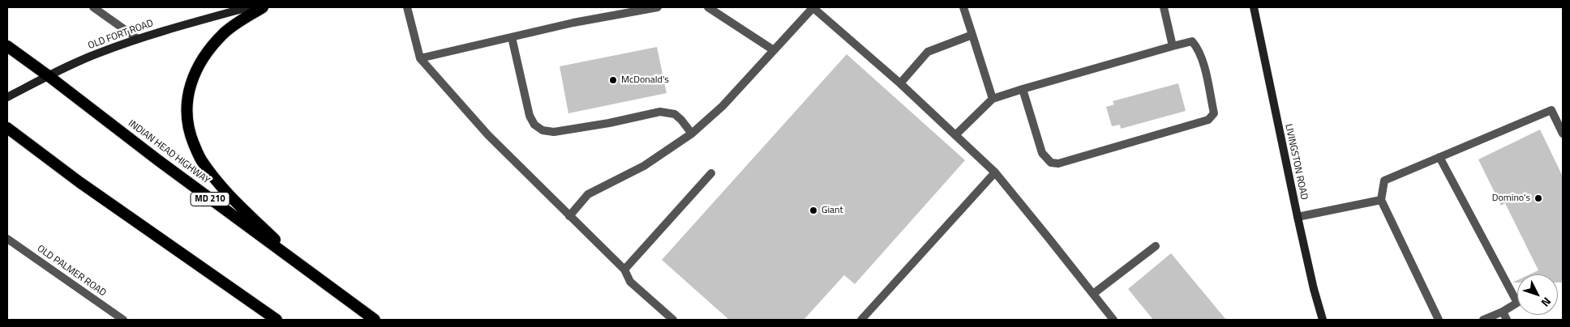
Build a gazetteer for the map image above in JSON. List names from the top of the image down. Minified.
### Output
{"streets":{"highway":["INDIAN HEAD HIGHWAY","MD 210"],"main road":["OLD FORT ROAD","LIVINGSTON ROAD"],"street":["OLD PALMER ROAD"]},"crossings":[["OLD FORT ROAD","INDIAN HEAD HIGHWAY"]],"places":["McDonald's","Domino's","Giant"],"north":"bottom right"}
